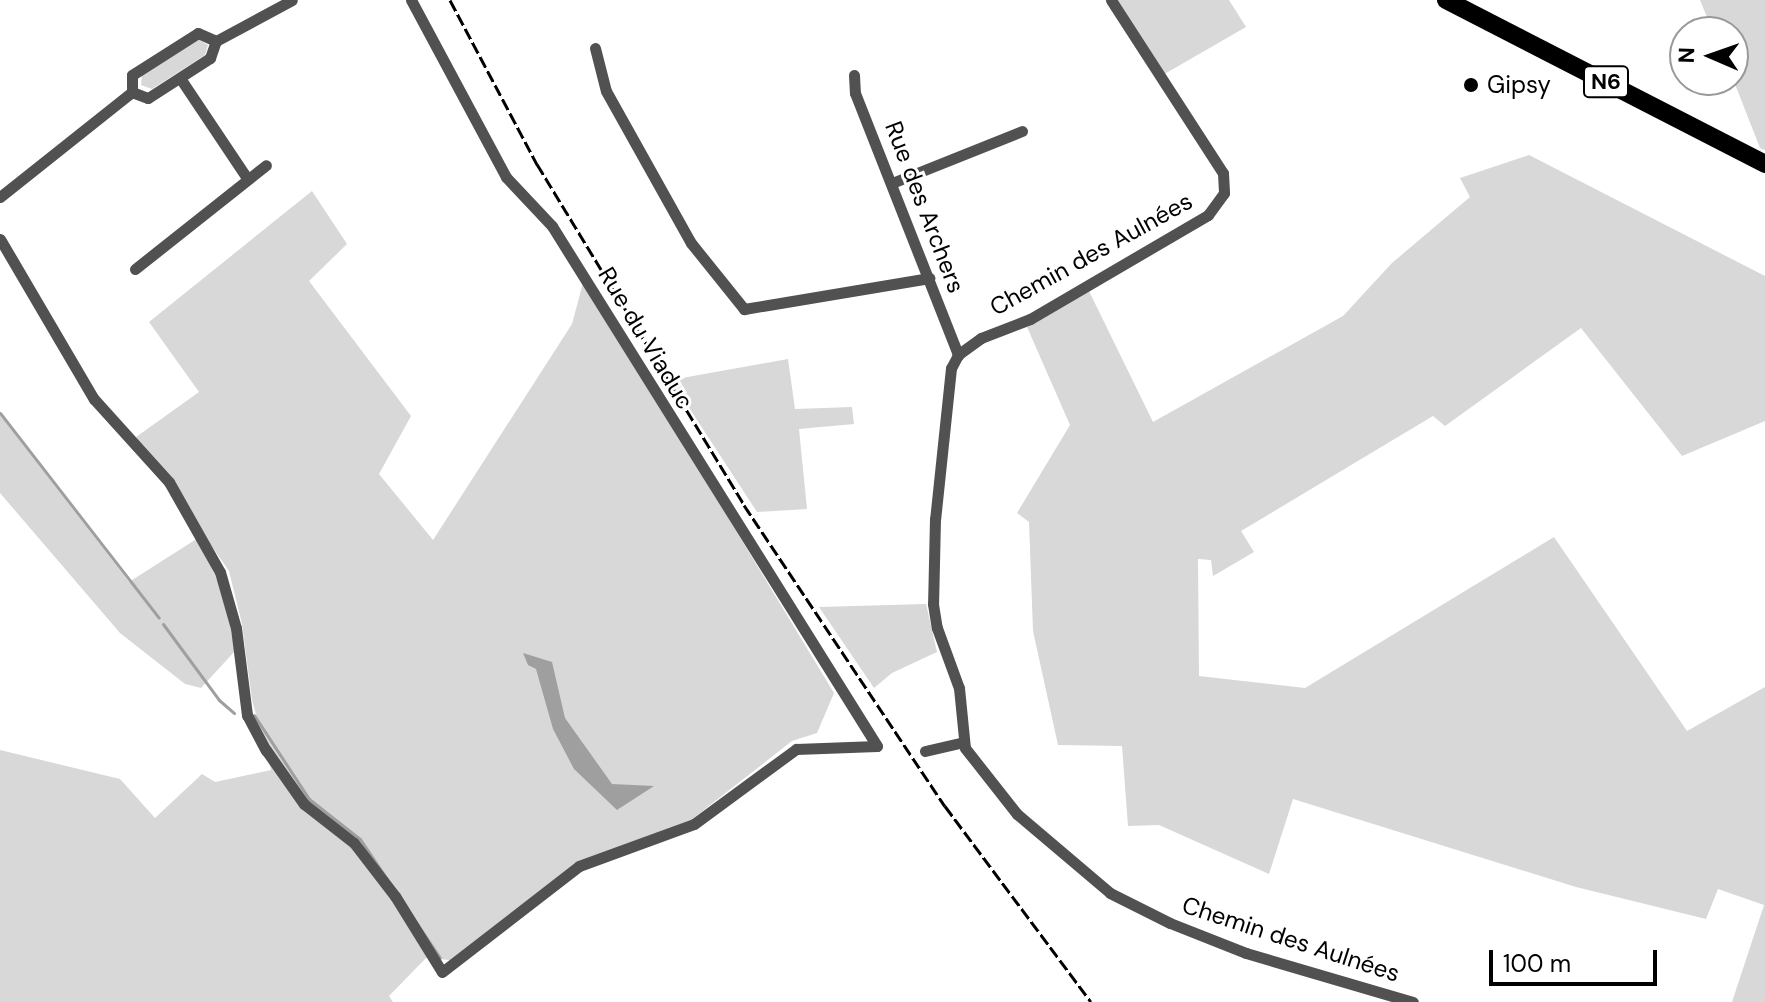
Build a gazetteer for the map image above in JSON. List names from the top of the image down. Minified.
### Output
{"streets":{"main road":["N6"],"street":["Rue des Archers","Chemin des Aulnées","Rue du Viaduc"]},"crossings":[["Rue des Archers","Chemin des Aulnées"]],"places":["Gipsy"],"scale_bar":"100 m","north":"left"}
